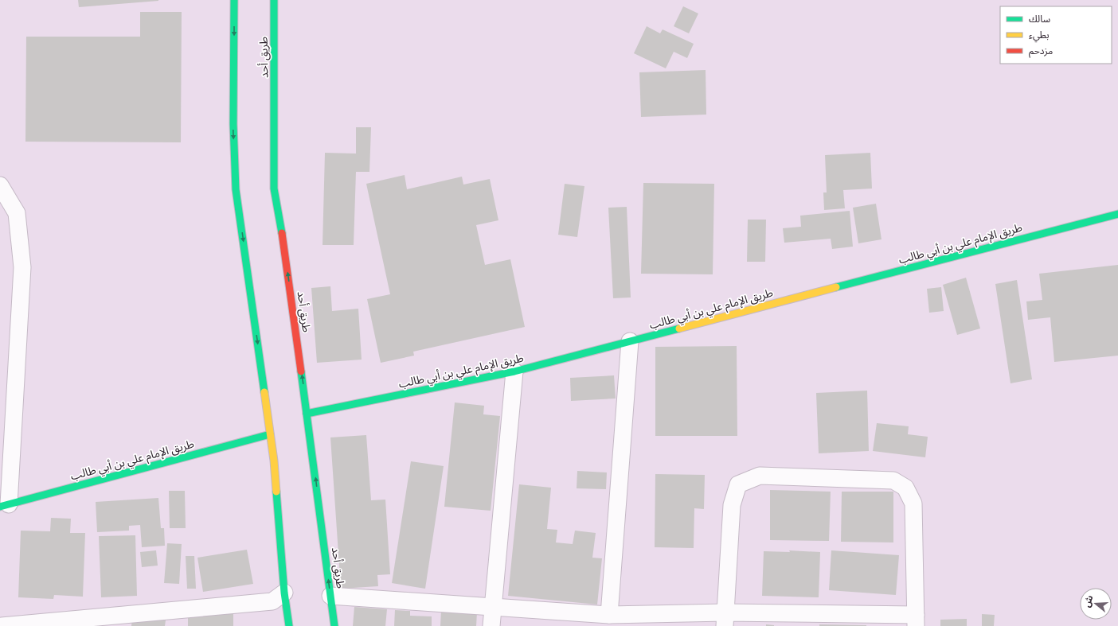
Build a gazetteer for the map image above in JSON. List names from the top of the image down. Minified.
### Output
{"streets":{"main road":["طريق أحد","طريق الإمام علي بن أبي طالب"]},"crossings":[["طريق أحد","طريق الإمام علي بن أبي طالب"]],"legend":["سالك","بطيء","مزدحم"],"north":"left"}
